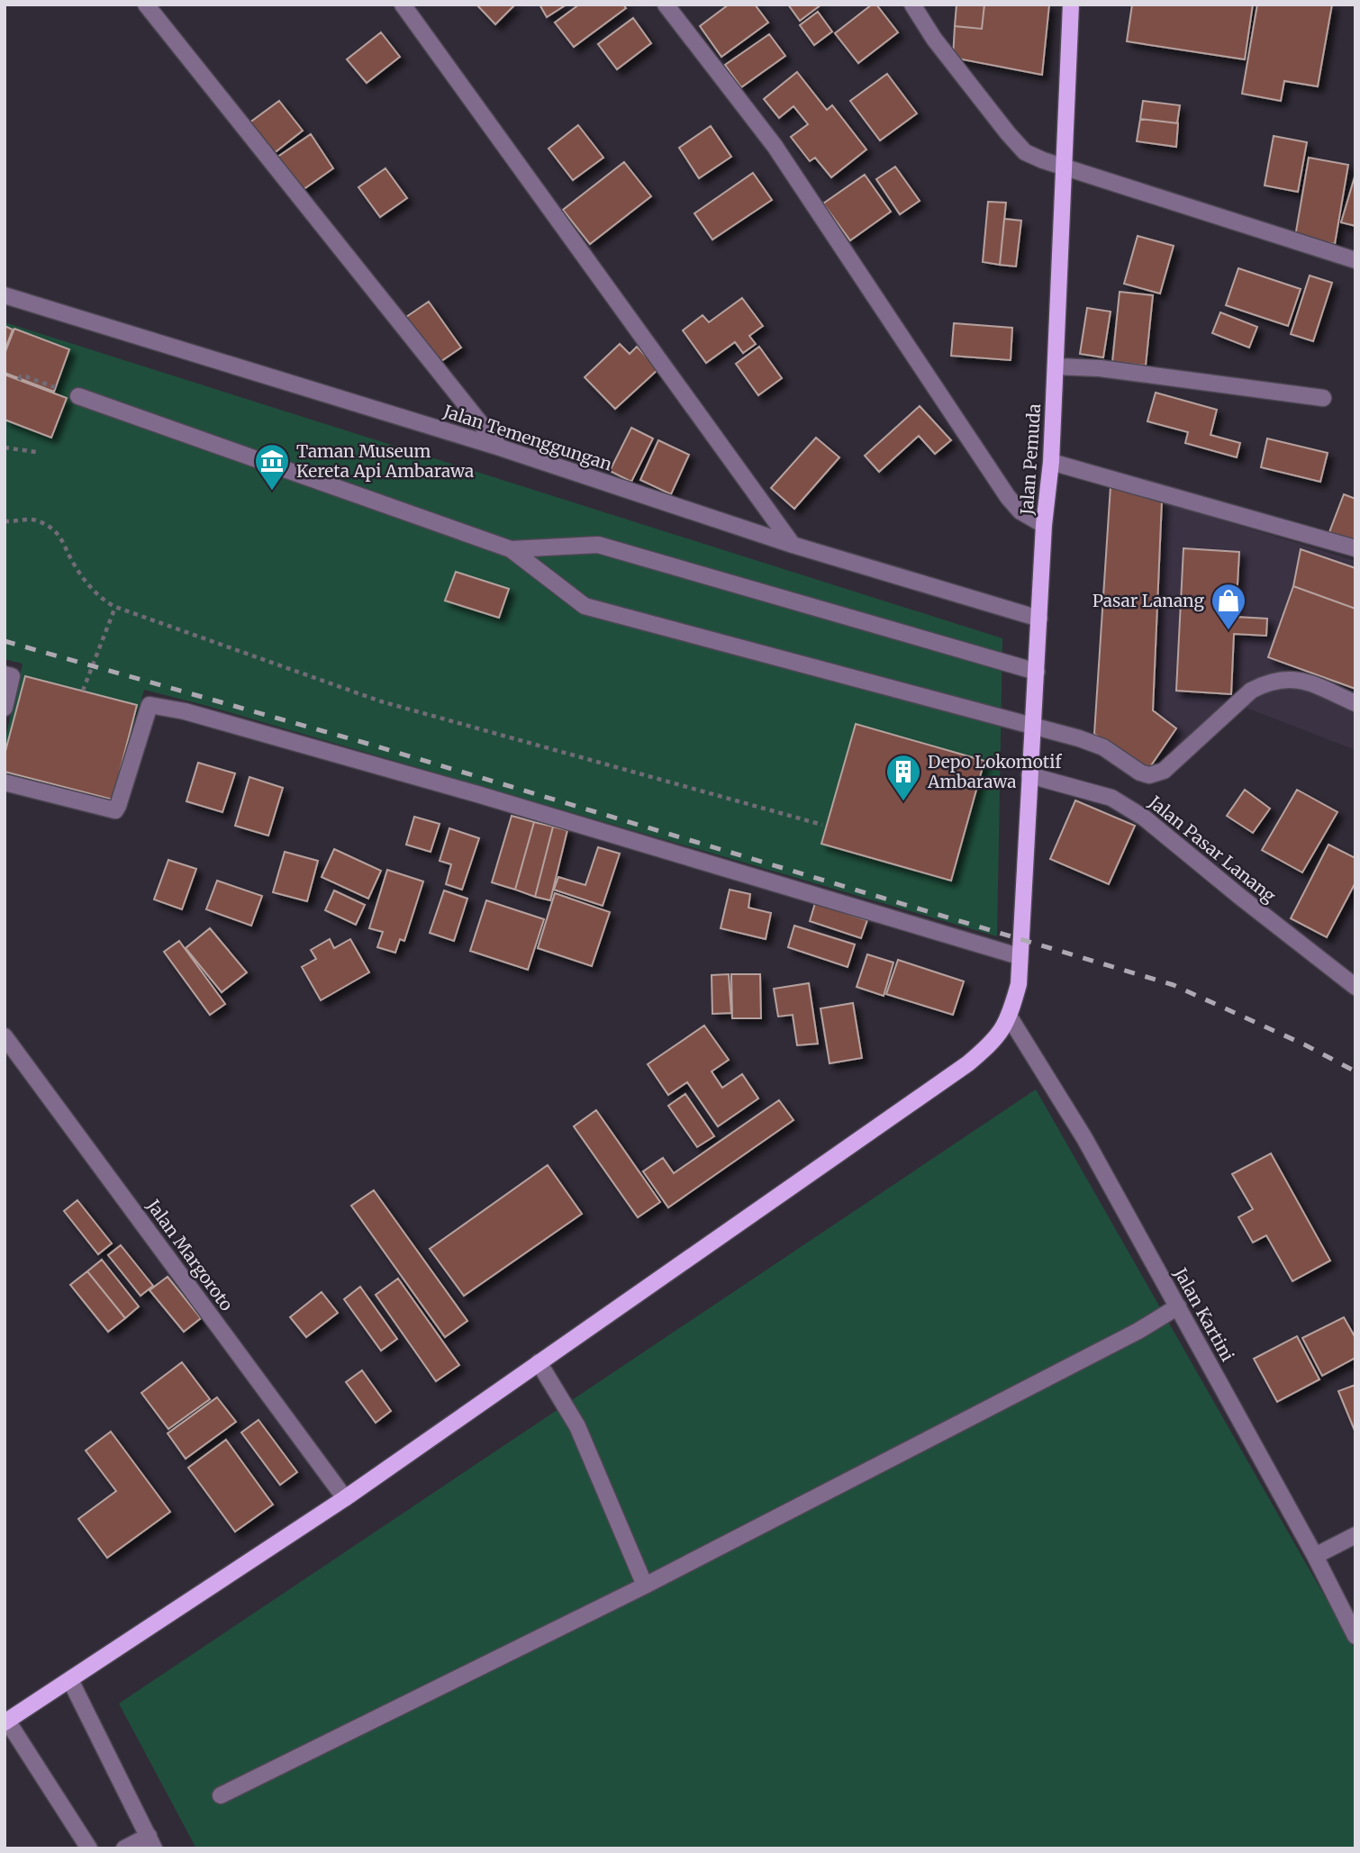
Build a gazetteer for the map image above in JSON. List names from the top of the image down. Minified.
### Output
{"streets":{"main road":["Jalan Pemuda"],"street":["Jalan Temenggungan","Jalan Pasar Lanang","Jalan Margoroto","Jalan Kartini"]},"crossings":[["Jalan Temenggungan","Jalan Pemuda"],["Jalan Pemuda","Jalan Pasar Lanang"],["Jalan Pemuda","Jalan Margoroto"],["Jalan Pemuda","Jalan Kartini"]],"places":{"museum":["Taman Museum Kereta Api Ambarawa"],"shop":["Pasar Lanang"],"building":["Depo Lokomotif Ambarawa"]}}
